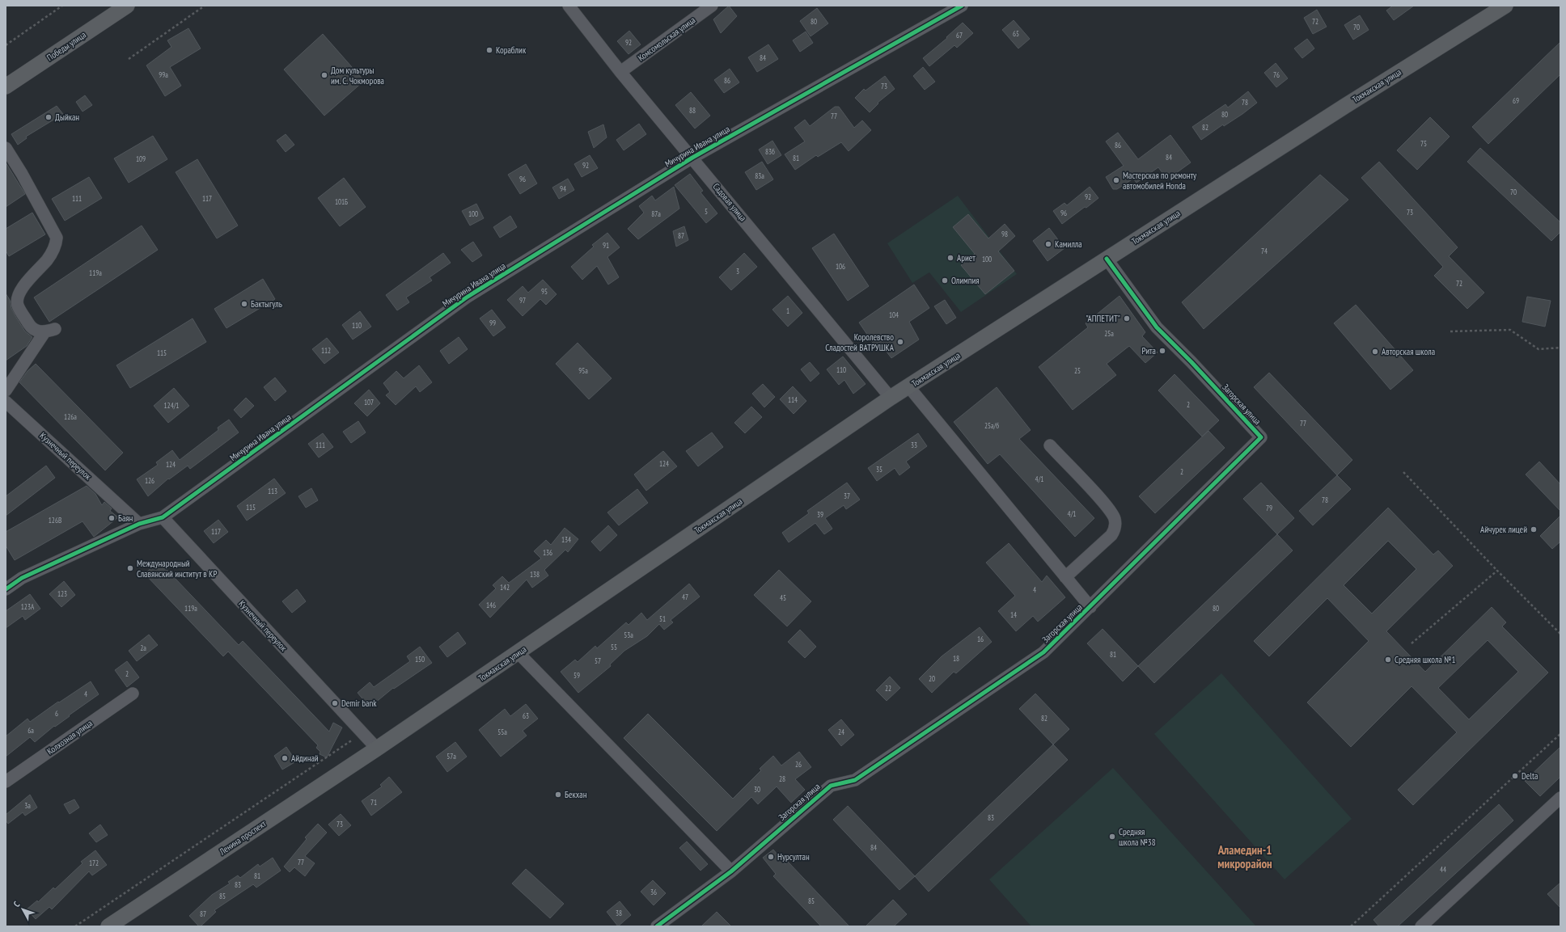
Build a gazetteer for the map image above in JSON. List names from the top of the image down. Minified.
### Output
{"streets":{"main road":["Победы улица","Токмакская улица","Ленина проспект"],"street":["Комсомольская улица","Мичурина Ивана улица","Садовая улица","Загорская улица","Кузнечный переулок","Колхозная улица"]},"crossings":[["Комсомольская улица","Садовая улица"],["Токмакская улица","Садовая улица"],["Токмакская улица","Загорская улица"],["Токмакская улица","Кузнечный переулок"],["Токмакская улица","Ленина проспект"],["Мичурина Ивана улица","Садовая улица"],["Мичурина Ивана улица","Кузнечный переулок"],["Кузнечный переулок","Ленина проспект"]],"districts":["Аламедин-1 микрорайон"],"places":["Кораблик","Дом культуры им. С. Чокморова","Дыйкан","Мастерская по ремонту автомобилей Honda","Камилла","Ариет","Олимпия","Бактыгуль","\"АППЕТИТ\"","Королевство Сладостей ВАТРУШКА","Рита","Авторская школа","Баян","Айчурек лицей","Международный Славянский институт в КР","Средняя школа №1","Demir bank","Айдинай","Delta","Бекхан","Средняя школа №38","Нурсултан"],"house_numbers":["80","72","70","65","67","92","84","99а","76","86","73","69","78","88","80","77","82","75","86","83б","84","81","109","92","83а","96","94","70","92","111","117","101Б","5","73","96","100","87а","98","87","91","74","100","106","3","119а","72","95","97","1","104","99","110","25а","112","115","110","95а","25","114","107","2","124/1","126а","77","25а/б","111","33","124","124","35","2","4/1","126","113","37","78","115","79","4/1","39","126В","117","134","136","138","142","4","123","47","45","146","123А","119а","80","14","51","53а","16","55","2а","81","18","150","57","2","59","20","22","4","6","63","82","6а","55а","24","57а","26","28","30","71","3а","83","73","84","77","172","44","81","83","36","85","85","38","87"],"north":"top left"}
